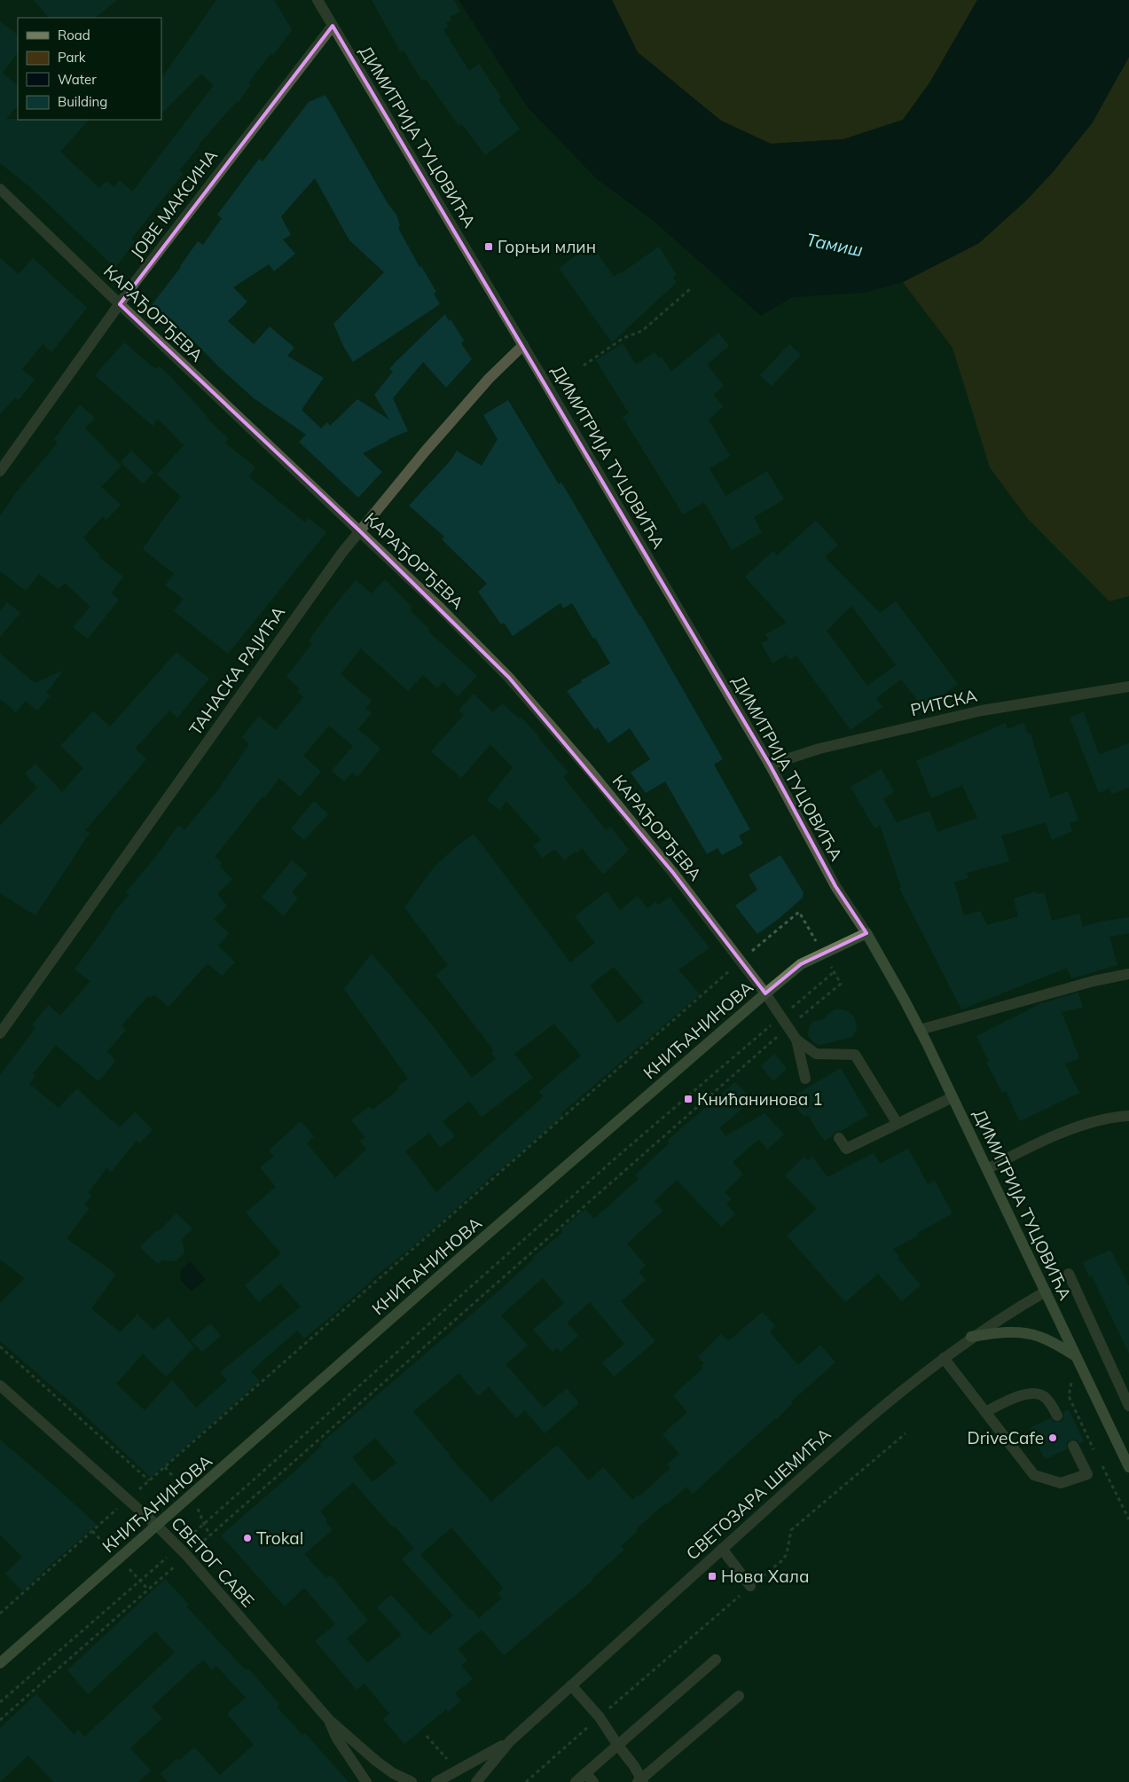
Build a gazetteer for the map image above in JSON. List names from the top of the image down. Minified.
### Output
{"streets":{"main road":["ДИМИТРИЈА ТУЦОВИЋА","КНИЋАНИНОВА"],"street":["ЈОВЕ МАКСИНА","КАРАЂОРЂЕВА","ТАНАСКА РАЈИЋА","РИТСКА","СВЕТОЗАРА ШЕМИЋА","СВЕТОГ САВЕ"]},"crossings":[["ДИМИТРИЈА ТУЦОВИЋА","ЈОВЕ МАКСИНА"],["ДИМИТРИЈА ТУЦОВИЋА","ТАНАСКА РАЈИЋА"],["ДИМИТРИЈА ТУЦОВИЋА","РИТСКА"],["ДИМИТРИЈА ТУЦОВИЋА","КНИЋАНИНОВА"],["ДИМИТРИЈА ТУЦОВИЋА","СВЕТОЗАРА ШЕМИЋА"],["ЈОВЕ МАКСИНА","КАРАЂОРЂЕВА"],["КАРАЂОРЂЕВА","ТАНАСКА РАЈИЋА"],["КАРАЂОРЂЕВА","КНИЋАНИНОВА"],["КНИЋАНИНОВА","СВЕТОГ САВЕ"]],"water":["Тамиш"],"places":{"transit":["Горњи млин","Книћанинова 1","Нова Хала"],"other":["DriveCafe","Trokal"]},"legend":["Road","Park","Water","Building"]}
